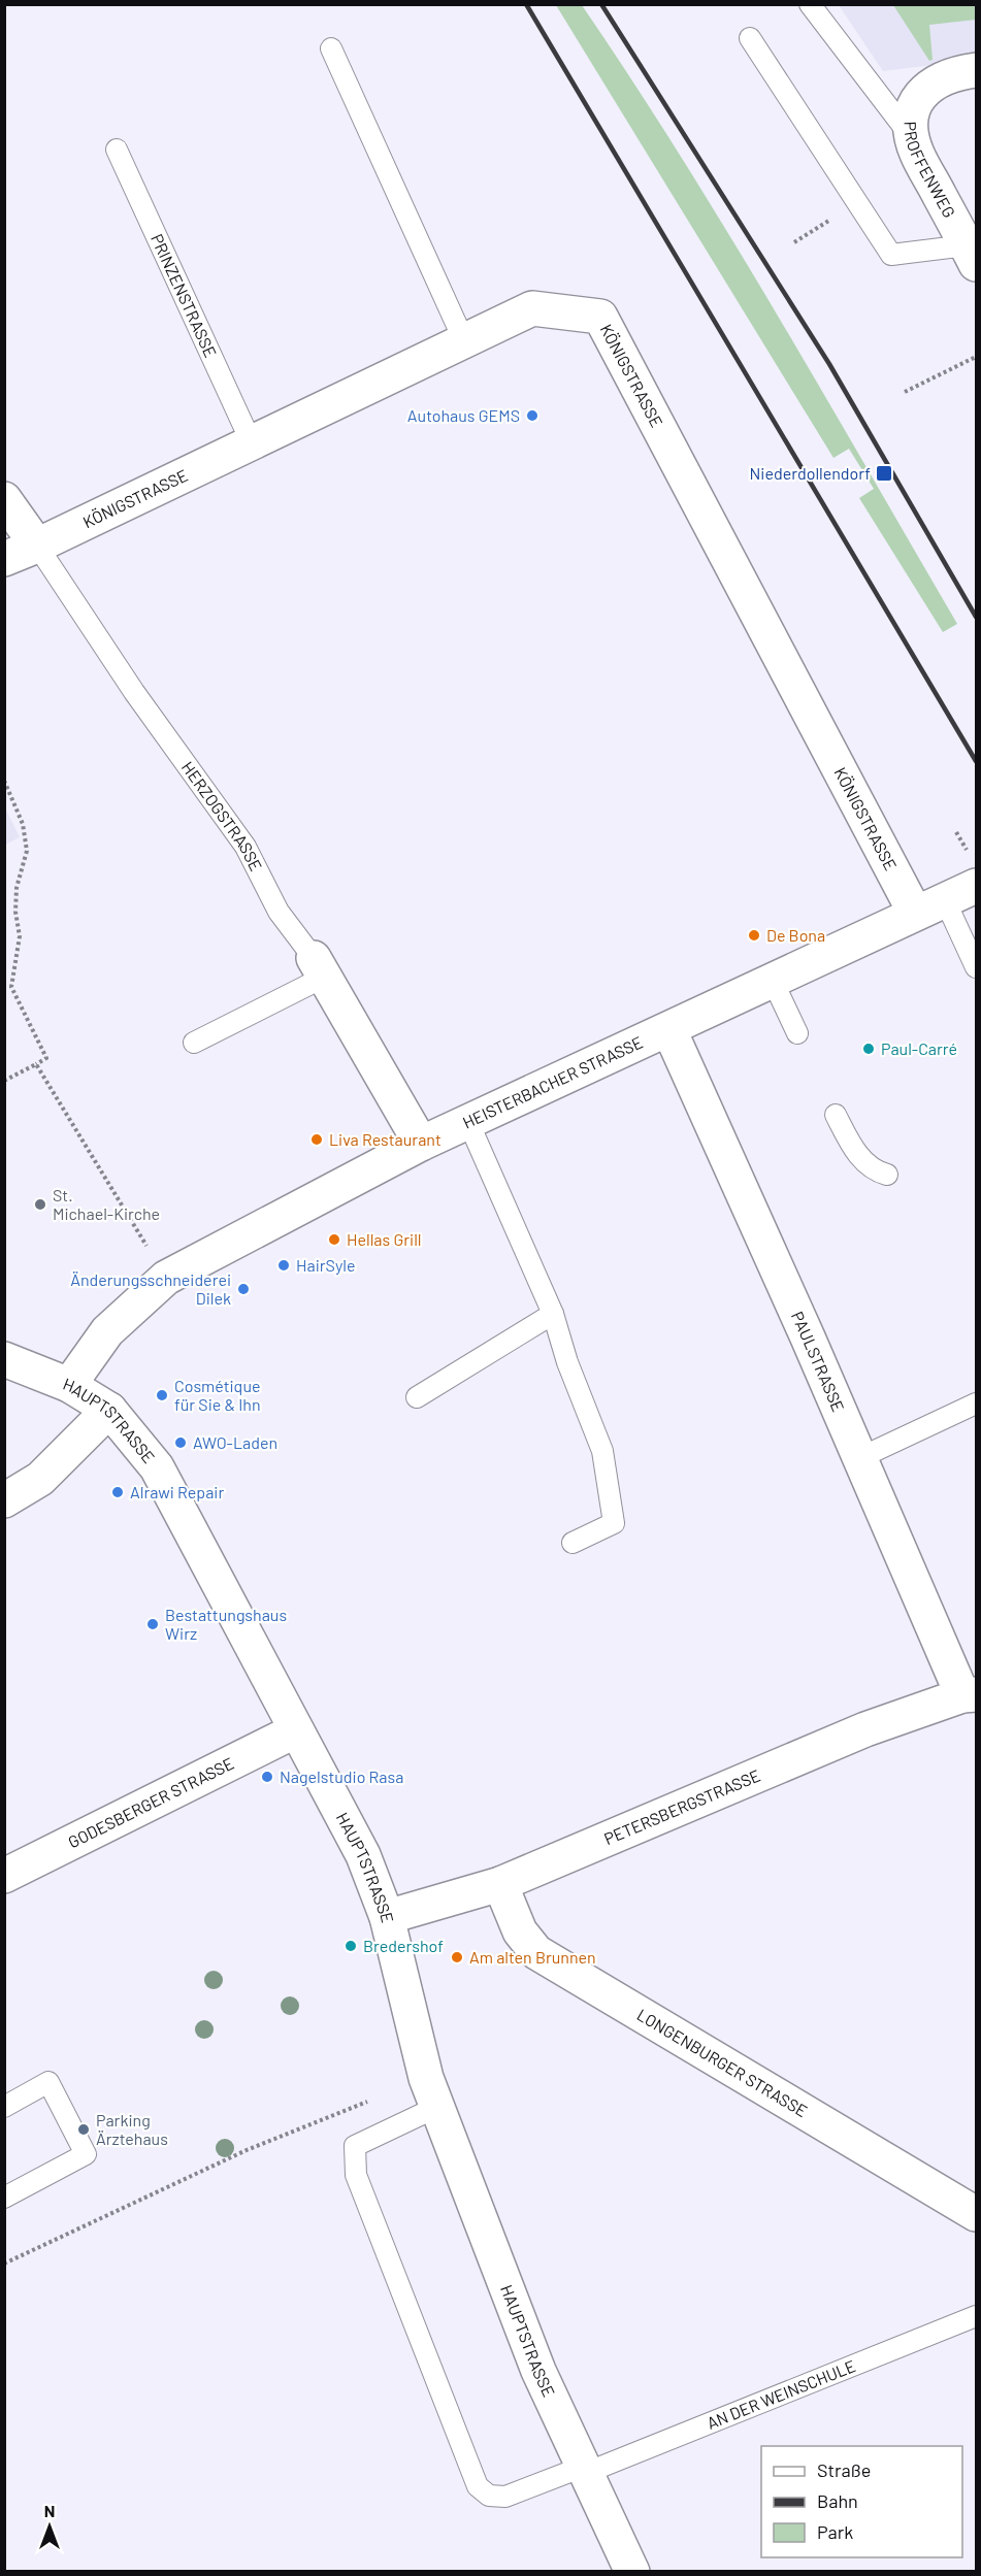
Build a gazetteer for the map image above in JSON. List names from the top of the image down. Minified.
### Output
{"streets":{"street":["PROFFENWEG","KÖNIGSTRASSE","HERZOGSTRASSE","HEISTERBACHER STRASSE","PAULSTRASSE","HAUPTSTRASSE","GODESBERGER STRASSE","PETERSBERGSTRASSE","LONGENBURGER STRASSE"],"lane":["PRINZENSTRASSE","AN DER WEINSCHULE"]},"crossings":[["PRINZENSTRASSE","KÖNIGSTRASSE"],["KÖNIGSTRASSE","HERZOGSTRASSE"],["KÖNIGSTRASSE","HEISTERBACHER STRASSE"],["HERZOGSTRASSE","HEISTERBACHER STRASSE"],["HEISTERBACHER STRASSE","PAULSTRASSE"],["HEISTERBACHER STRASSE","HAUPTSTRASSE"],["PAULSTRASSE","PETERSBERGSTRASSE"],["HAUPTSTRASSE","GODESBERGER STRASSE"],["HAUPTSTRASSE","PETERSBERGSTRASSE"],["HAUPTSTRASSE","AN DER WEINSCHULE"],["PETERSBERGSTRASSE","LONGENBURGER STRASSE"]],"places":{"other":["Autohaus GEMS","De Bona","Paul-Carré","Liva Restaurant","St. Michael-Kirche","Hellas Grill","HairSyle","Änderungsschneiderei Dilek","Cosmétique für Sie & Ihn","AWO-Laden","Alrawi Repair","Bestattungshaus Wirz","Nagelstudio Rasa","Bredershof","Am alten Brunnen","Parking Ärztehaus"],"transit":["Niederdollendorf"]},"legend":["Straße","Bahn","Park"],"north":"top"}
